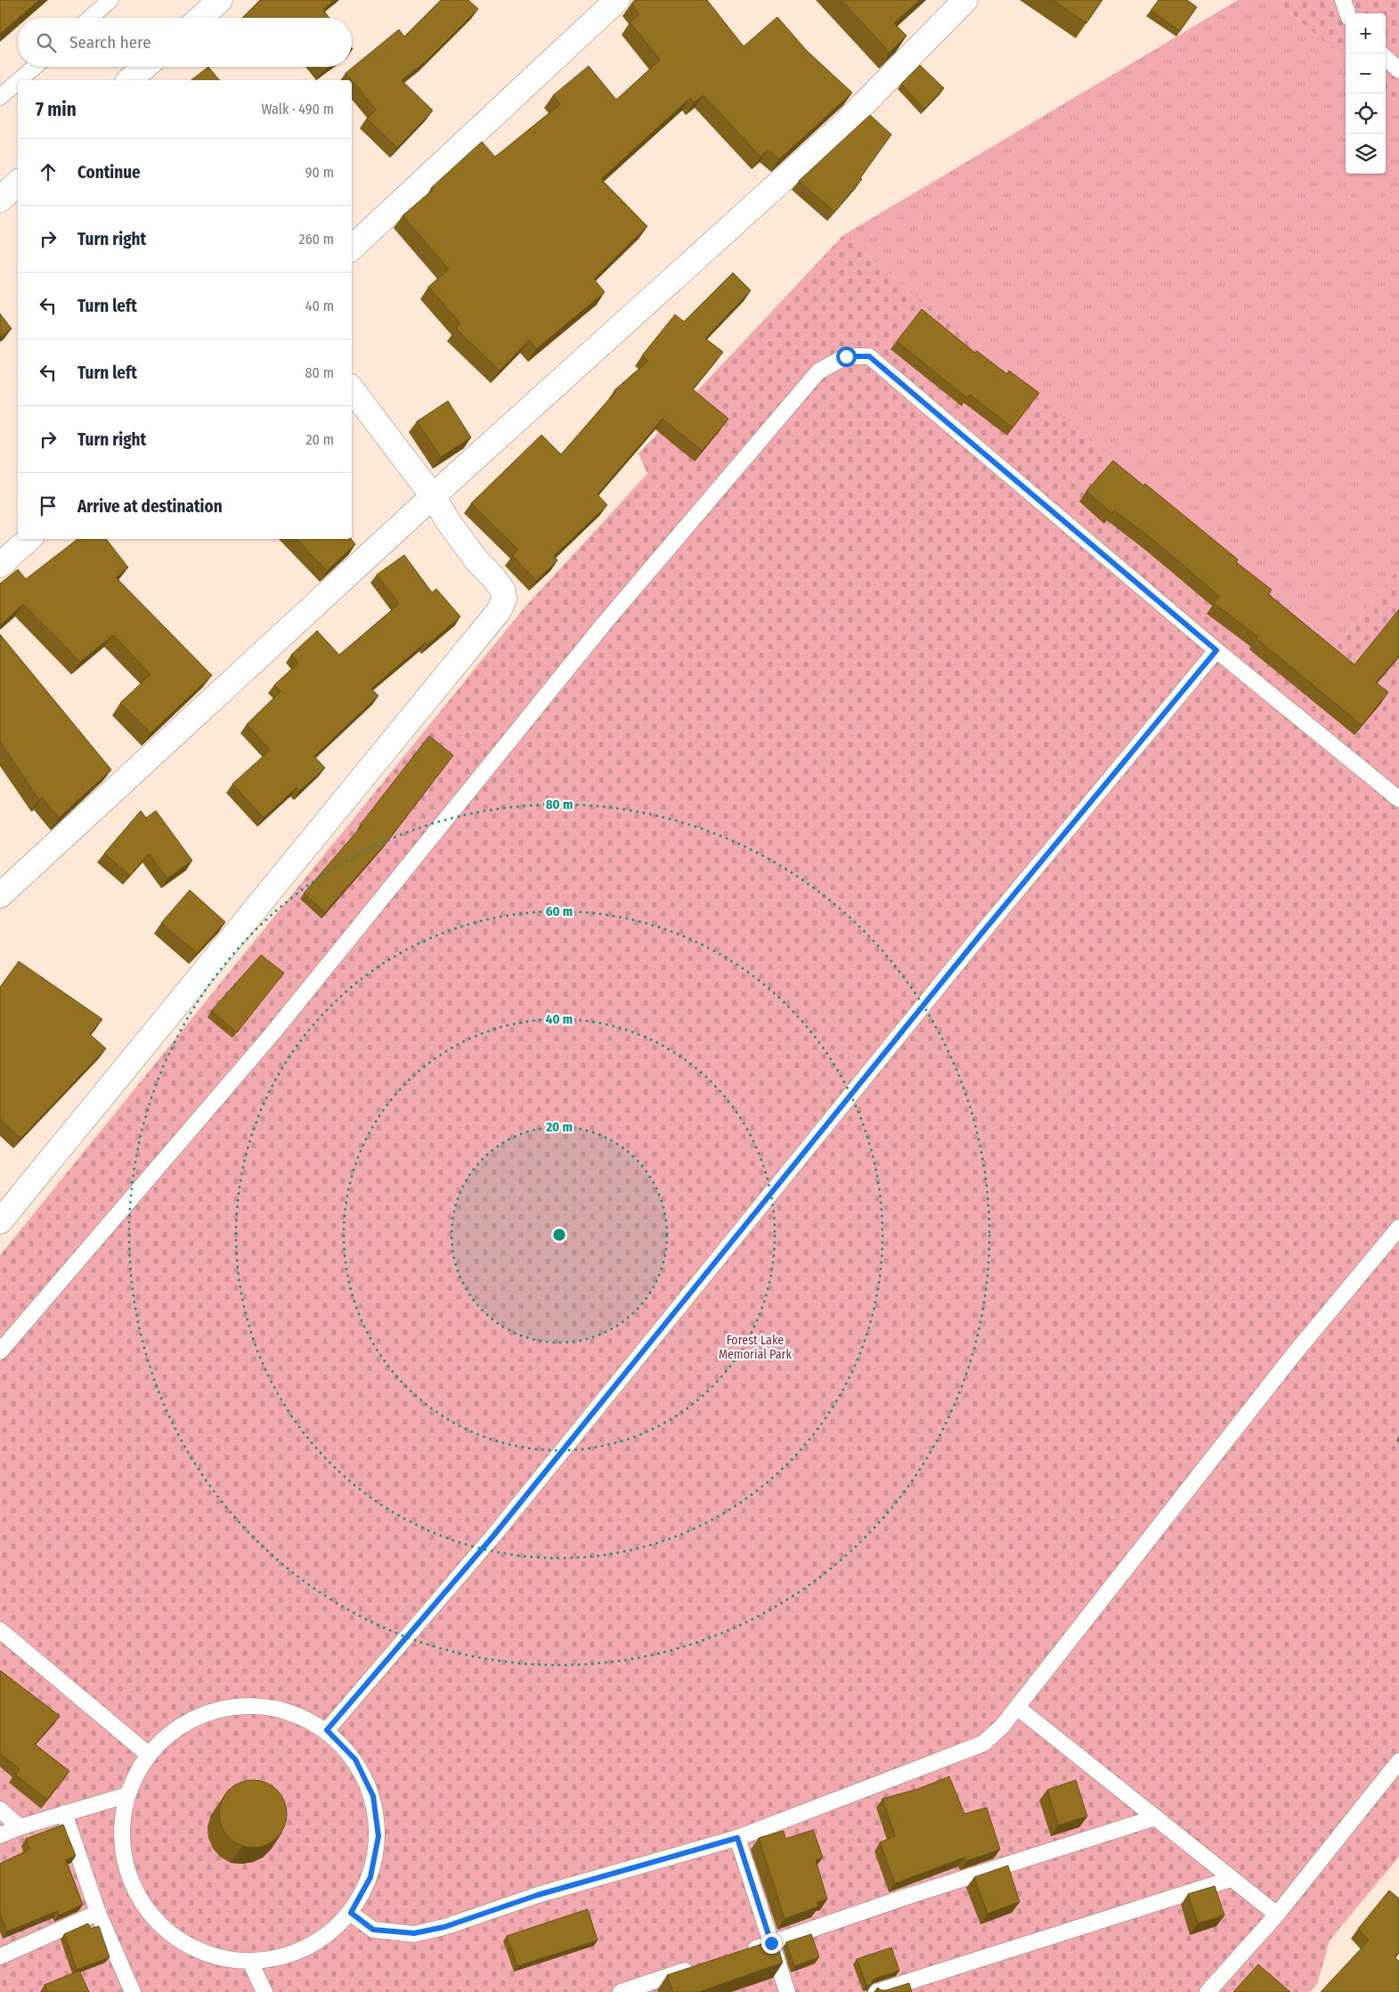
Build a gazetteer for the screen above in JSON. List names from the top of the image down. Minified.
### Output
{"parks":["Forest Lake Memorial Park"],"page":{"map_buttons":["+","−"],"search":"Search here","heading":["7 min","Walk · 490 m"],"list":[["Continue","90 m"],["Turn right","260 m"],["Turn left","40 m"],["Turn left","80 m"],["Turn right","20 m"],"Arrive at destination"]},"rings":["80 m","60 m","40 m","20 m"]}
